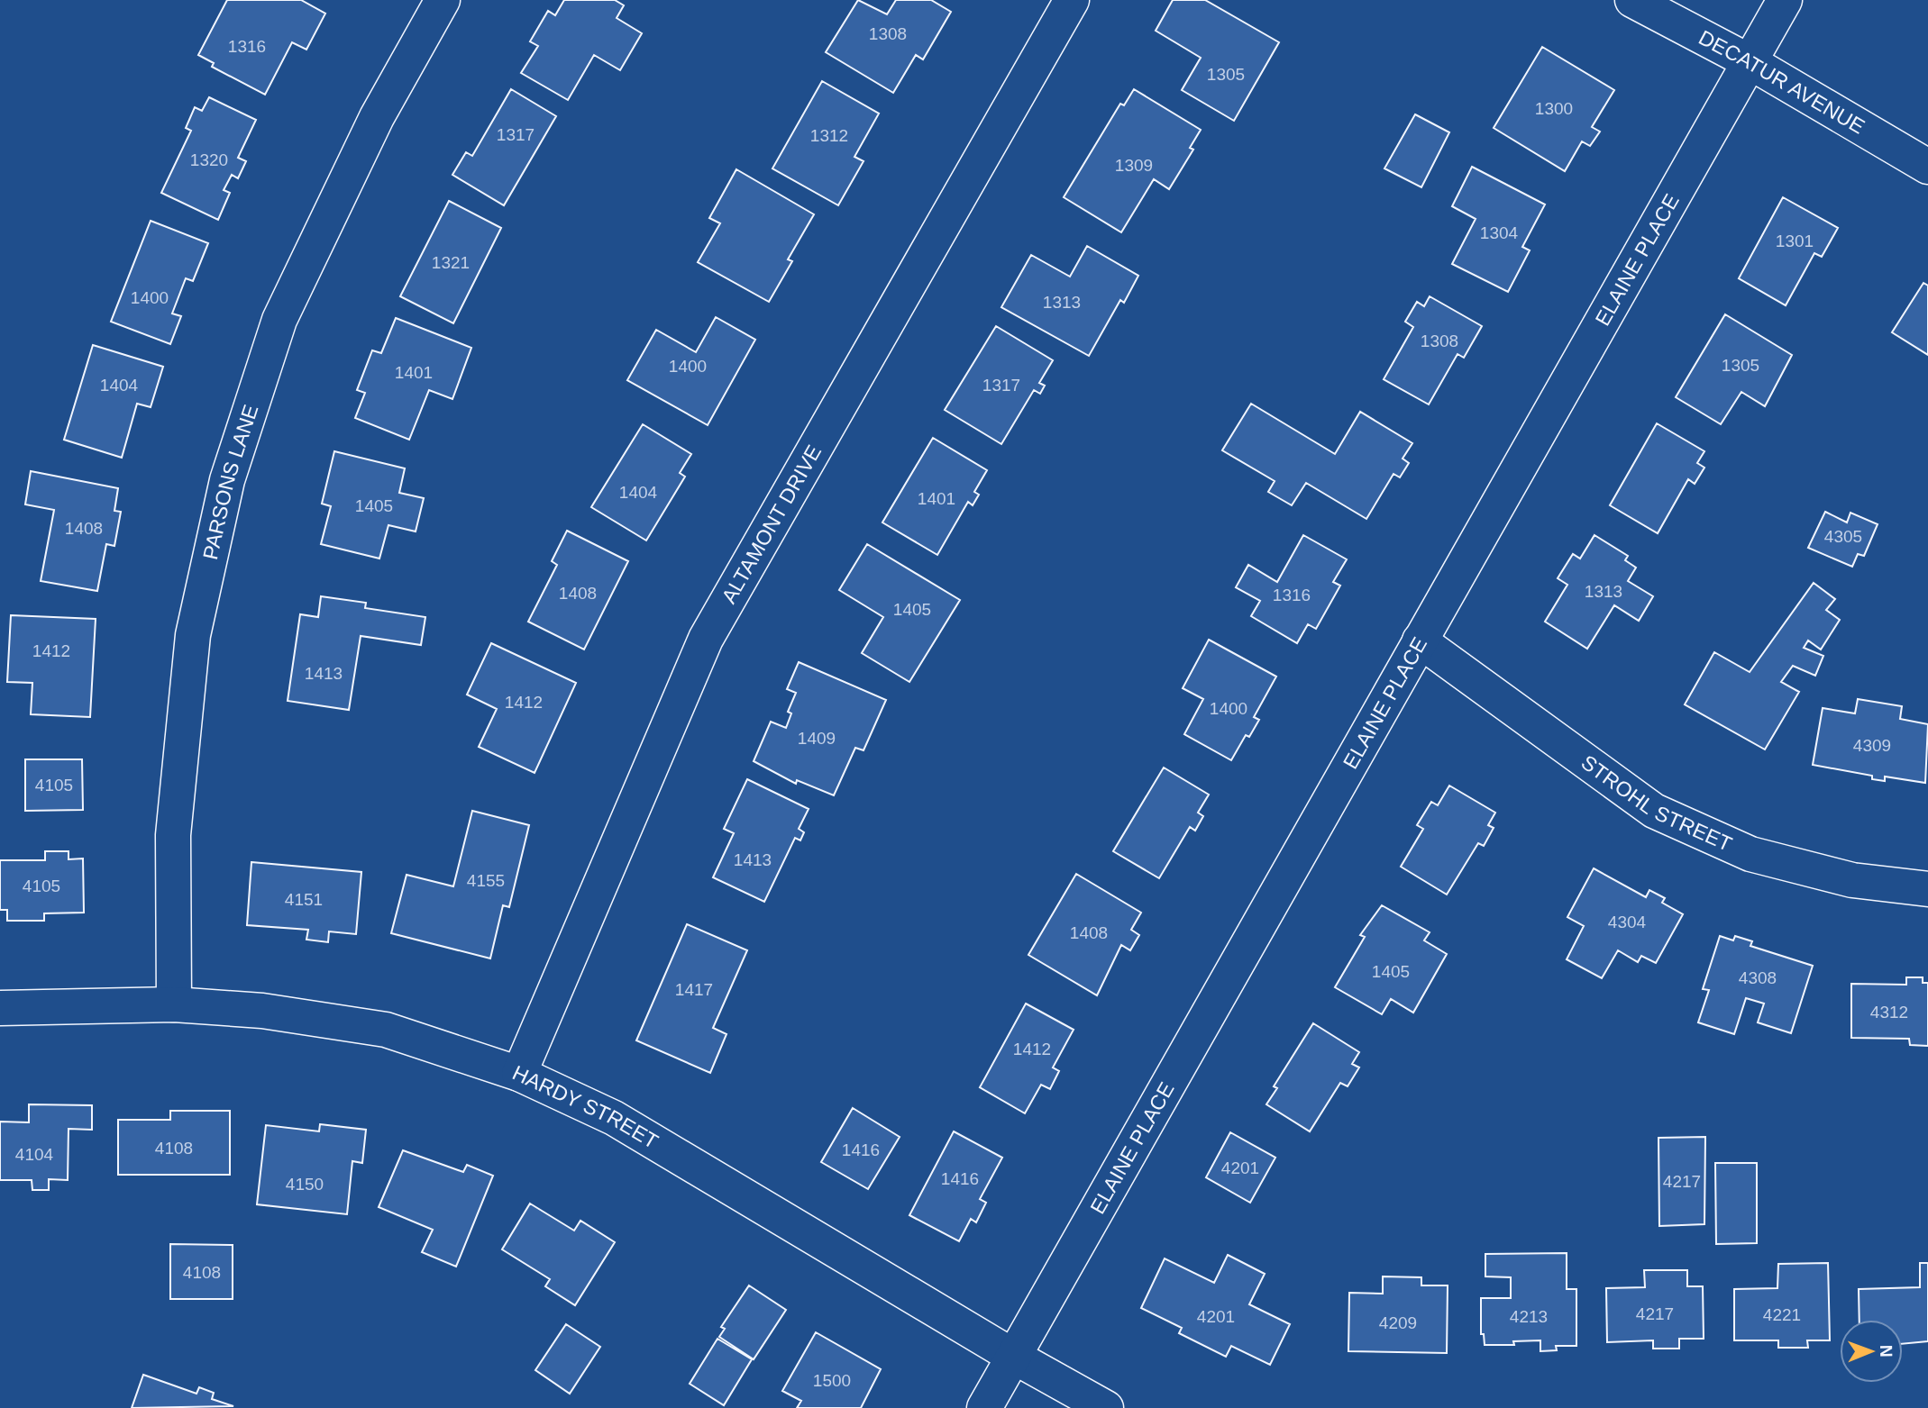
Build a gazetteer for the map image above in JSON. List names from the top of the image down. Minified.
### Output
{"streets":{"street":["DECATUR AVENUE","ELAINE PLACE","PARSONS LANE","ALTAMONT DRIVE","STROHL STREET","HARDY STREET"]},"crossings":[["DECATUR AVENUE","ELAINE PLACE"],["ELAINE PLACE","STROHL STREET"],["ELAINE PLACE","HARDY STREET"],["PARSONS LANE","HARDY STREET"],["ALTAMONT DRIVE","HARDY STREET"]],"house_numbers":["1308","1316","1305","1300","1317","1312","1320","1309","1304","1301","1321","1400","1313","1308","1305","1400","1401","1404","1317","1404","1401","1405","1408","4305","1313","1408","1316","1405","1412","1413","1412","1400","1409","4309","4105","1413","4155","4105","4151","4304","1408","1405","4308","1417","4312","1412","4108","1416","4104","4201","1416","4217","4150","4108","4217","4221","4201","4213","4209","1500"],"north":"right"}
